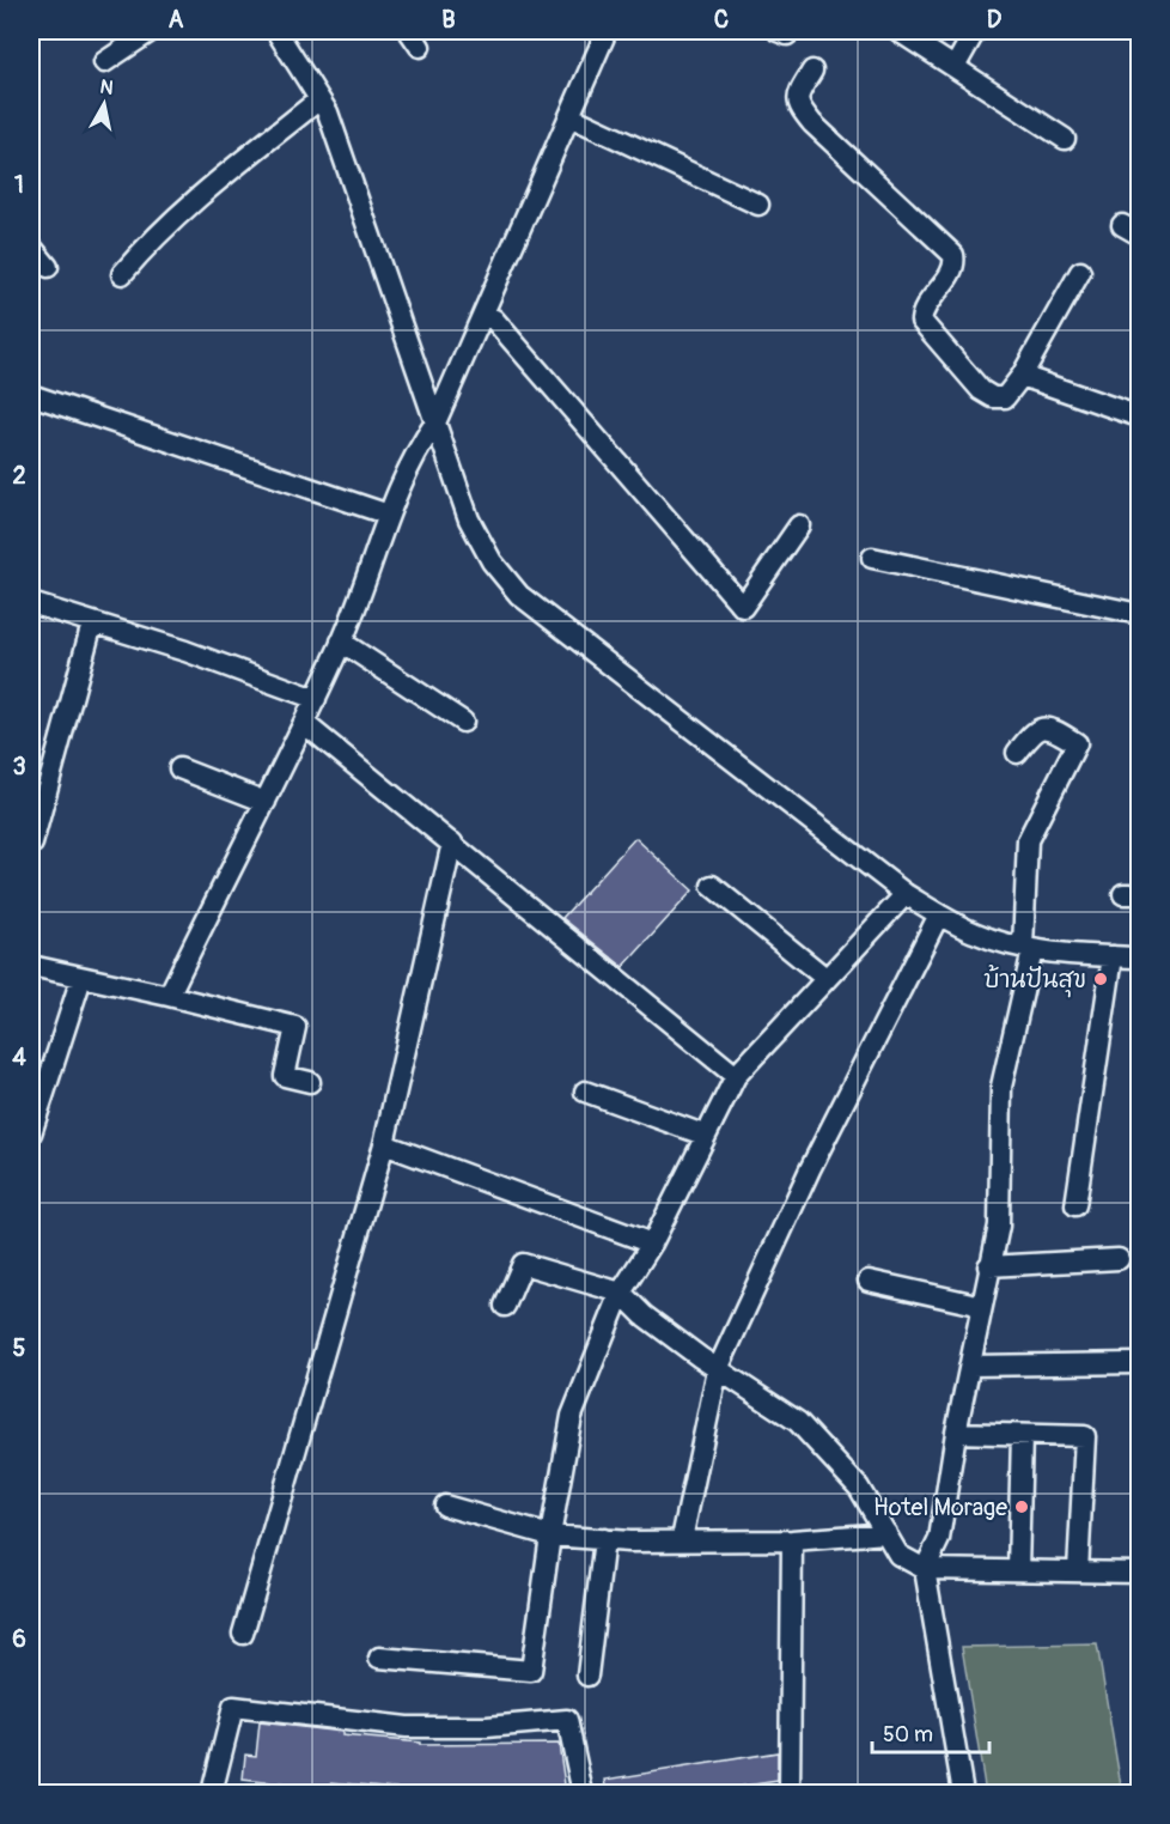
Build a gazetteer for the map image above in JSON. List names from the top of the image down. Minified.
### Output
{"places":["บ้านปันสุข","Hotel Morage"],"scale_bar":"50 m","north":"top","grid":{"columns":["A","B","C","D"],"rows":["1","2","3","4","5","6"]}}
